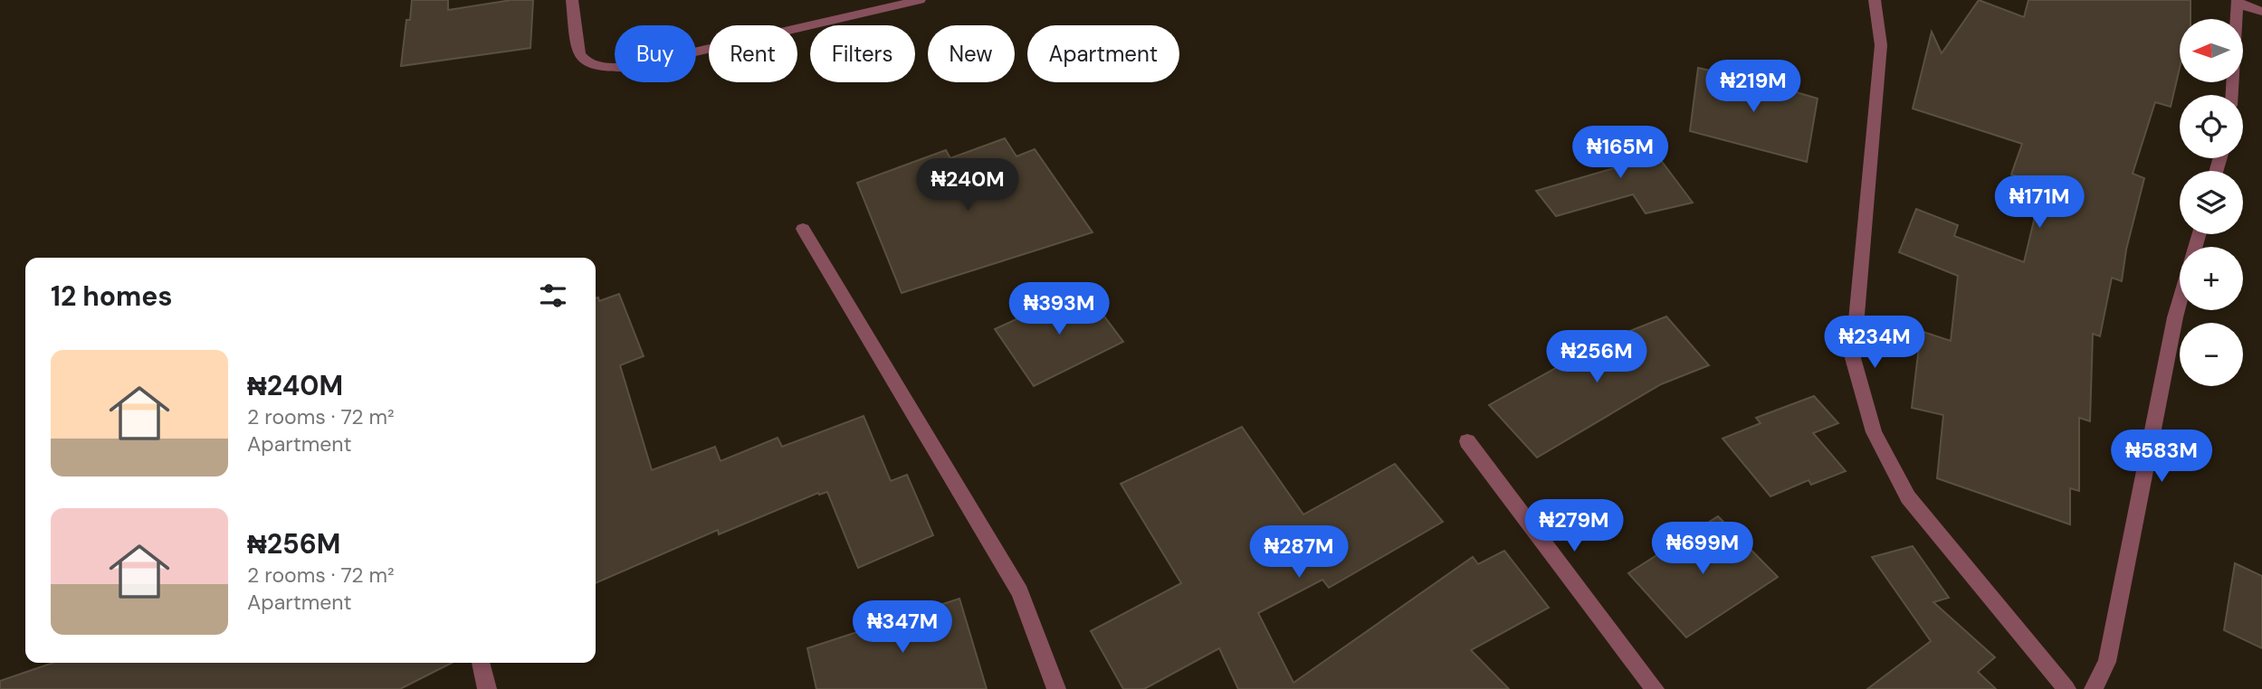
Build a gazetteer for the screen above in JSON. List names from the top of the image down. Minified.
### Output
{"north":"left","page":{"map_buttons":["+","−"],"chip":["Buy","Rent","Filters","New","Apartment"],"price":["₦219M","₦165M","₦240M","₦171M","₦393M","₦234M","₦256M","₦583M","₦279M","₦699M","₦287M","₦347M"],"heading":"12 homes","list":[{"name":"₦240M","note":"2 rooms · 72 m² · Apartment"},{"name":"₦256M","note":"2 rooms · 72 m² · Apartment"}]}}
